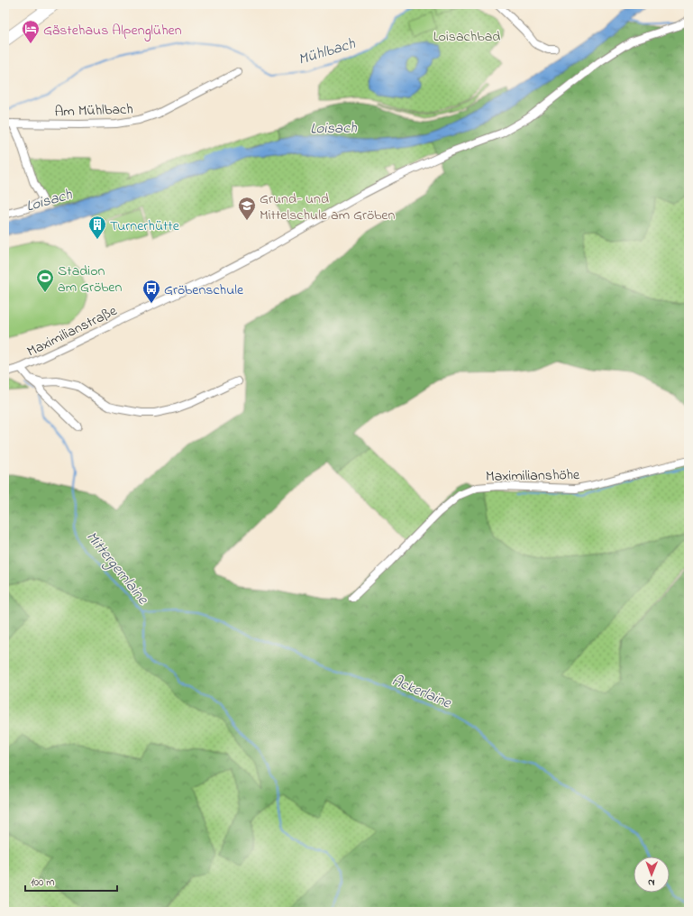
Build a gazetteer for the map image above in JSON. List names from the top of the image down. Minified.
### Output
{"streets":{"street":["Am Mühlbach","Maximilianstraße","Maximilianshöhe"]},"water":["Mühlbach","Loisach","Mittergernlaine","Ackerlaine"],"parks":["Loisachbad"],"places":{"hotel":["Gästehaus Alpenglühen"],"school or university":["Grund- und Mittelschule am Gröben"],"building":["Turnerhütte"],"sports":["Stadion am Gröben"],"bus stop":["Gröbenschule"]},"scale_bar":"100 m","north":"bottom"}
